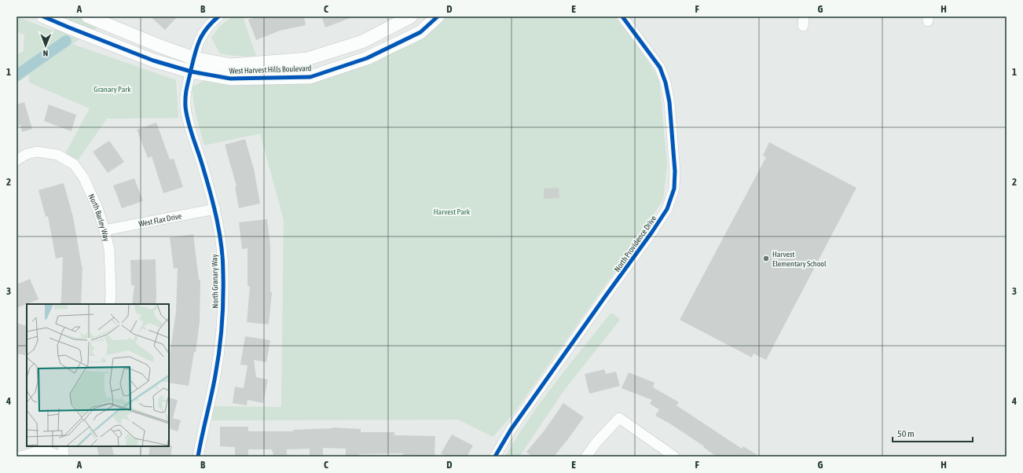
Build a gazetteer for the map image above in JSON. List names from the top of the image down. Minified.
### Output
{"streets":{"street":["West Harvest Hills Boulevard","North Barley Way","West Flax Drive","North Providence Drive","North Granary Way"]},"crossings":[["West Harvest Hills Boulevard","North Granary Way"],["North Barley Way","West Flax Drive"],["West Flax Drive","North Granary Way"]],"parks":["Granary Park","Harvest Park"],"places":["Harvest Elementary School"],"scale_bar":"50 m","north":"bottom","grid":{"columns":["A","B","C","D","E","F","G","H"],"rows":["1","2","3","4"]}}
